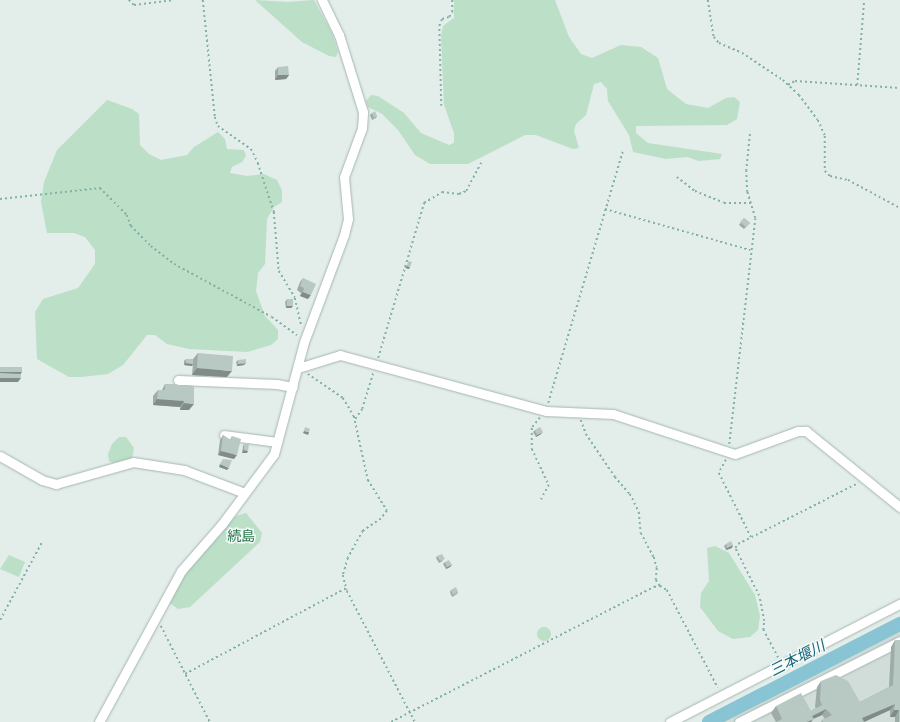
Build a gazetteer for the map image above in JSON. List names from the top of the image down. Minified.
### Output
{"water":["三本堰川"],"parks":["続島"]}
